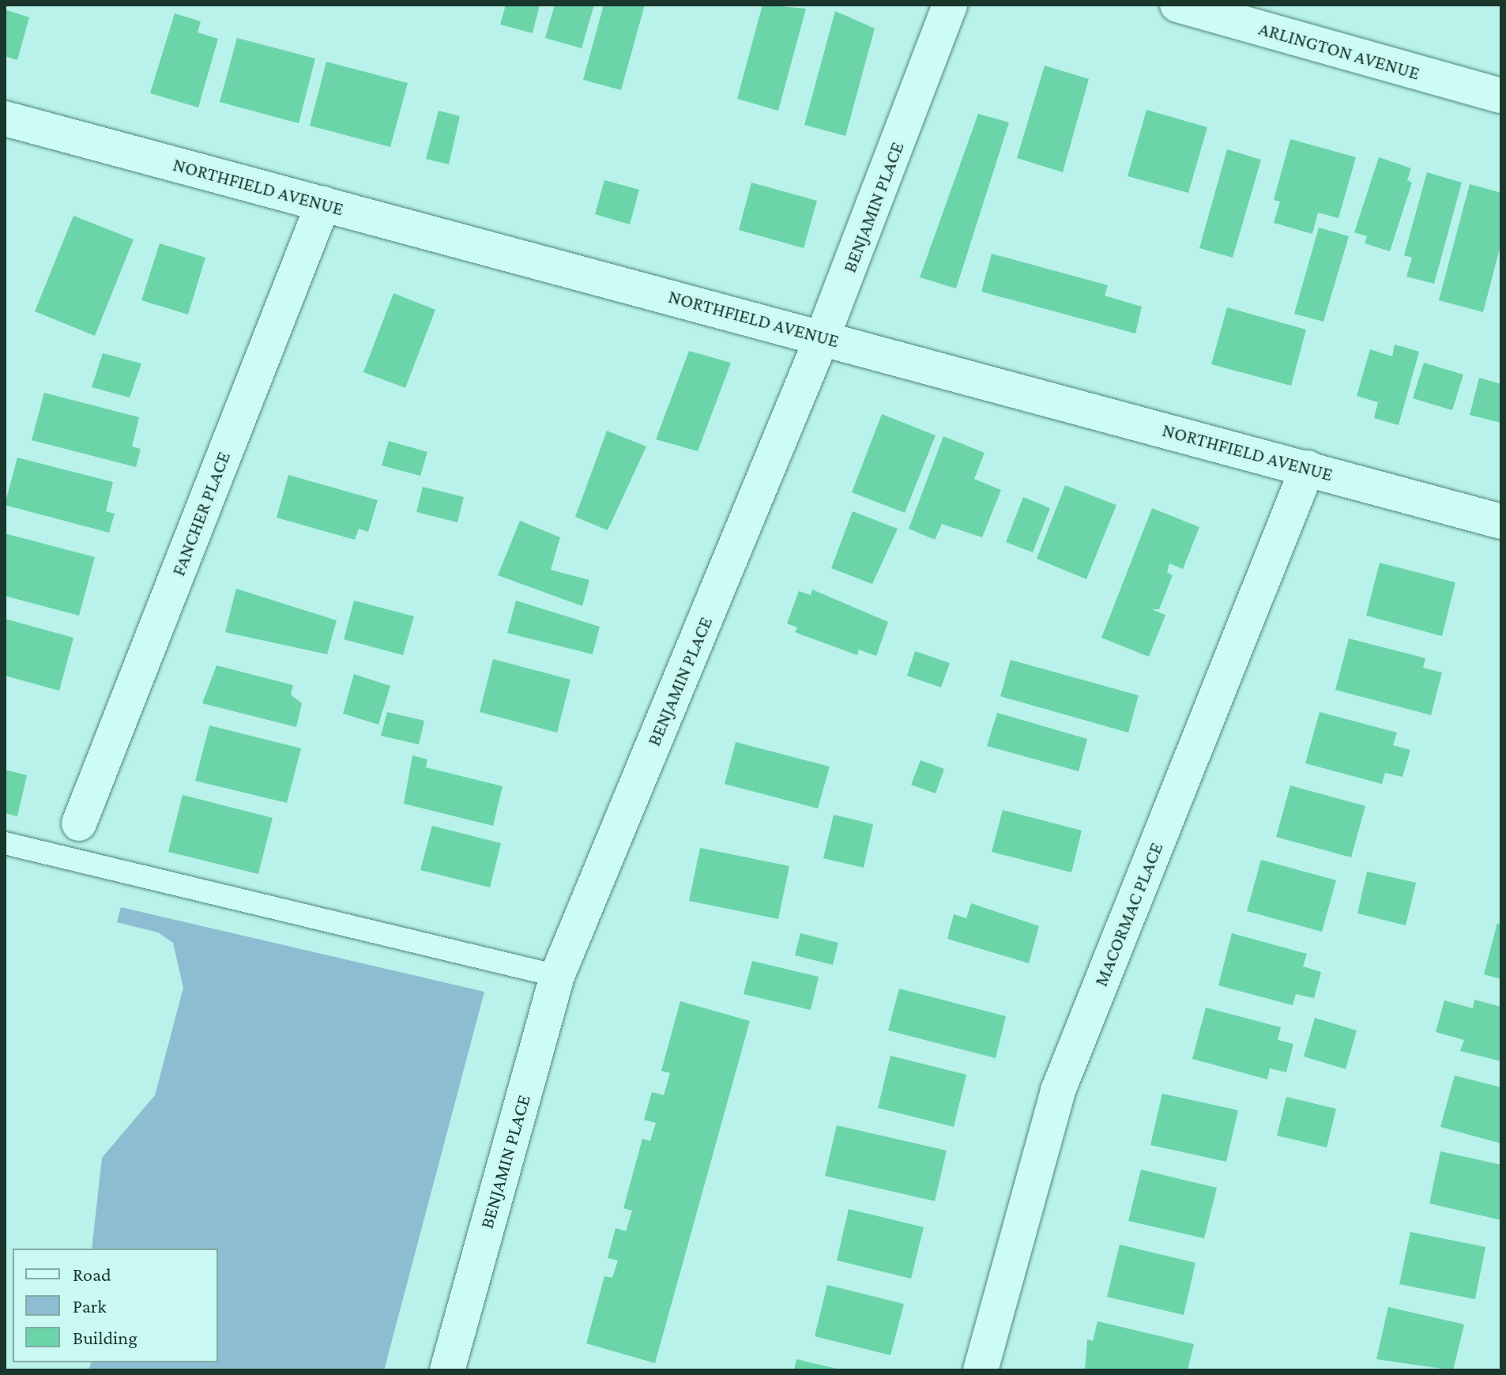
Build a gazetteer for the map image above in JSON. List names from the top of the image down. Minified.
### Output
{"streets":{"street":["ARLINGTON AVENUE","NORTHFIELD AVENUE","BENJAMIN PLACE","FANCHER PLACE","MACORMAC PLACE"]},"crossings":[["NORTHFIELD AVENUE","BENJAMIN PLACE"],["NORTHFIELD AVENUE","FANCHER PLACE"],["NORTHFIELD AVENUE","MACORMAC PLACE"]],"legend":["Road","Park","Building"]}
